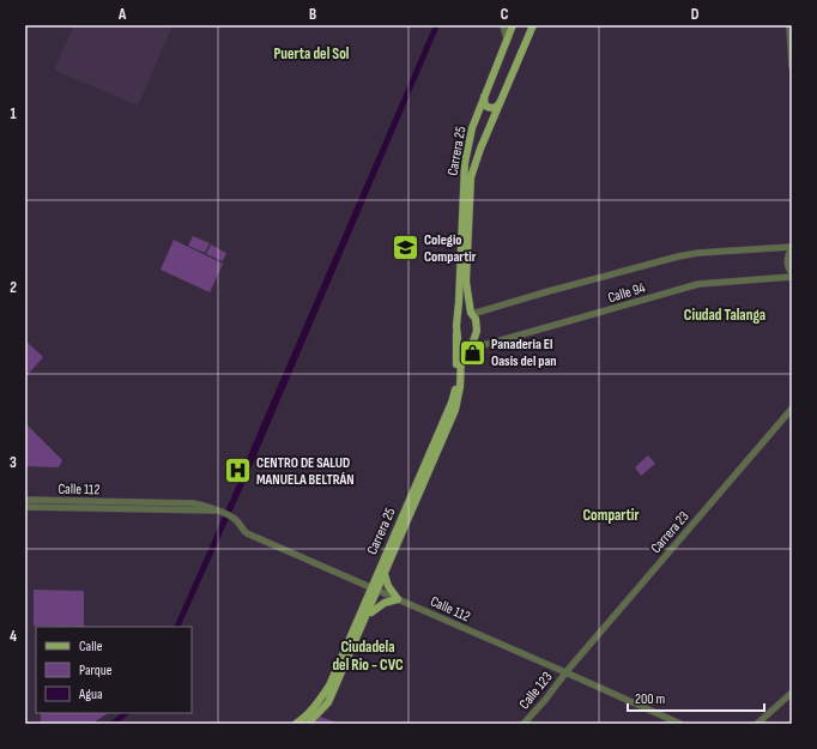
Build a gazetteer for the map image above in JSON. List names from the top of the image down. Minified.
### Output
{"streets":{"main road":["Carrera 25"],"street":["Calle 94","Calle 112","Carrera 23","Calle 123"]},"crossings":[["Carrera 25","Calle 94"],["Carrera 25","Calle 112"],["Calle 112","Carrera 23"],["Calle 112","Calle 123"],["Carrera 23","Calle 123"]],"districts":["Puerta del Sol","Ciudad Talanga","Compartir","Ciudadela del Rio - CVC"],"places":{"school or university":["Colegio Compartir"],"shop":["Panaderia El Oasis del pan"],"hospital":["CENTRO DE SALUD MANUELA BELTRÁN"]},"legend":["Calle","Parque","Agua"],"scale_bar":"200 m","grid":{"columns":["A","B","C","D"],"rows":["1","2","3","4"]}}
